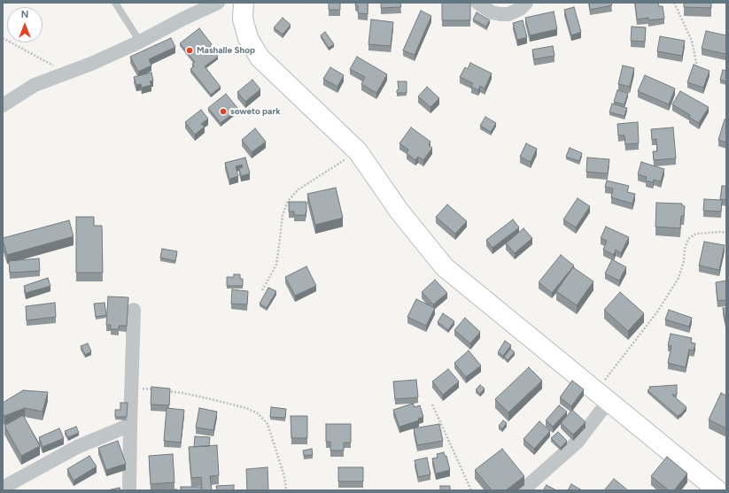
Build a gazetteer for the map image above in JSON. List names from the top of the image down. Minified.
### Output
{"places":["Mashalle Shop","soweto park"],"north":"top"}
